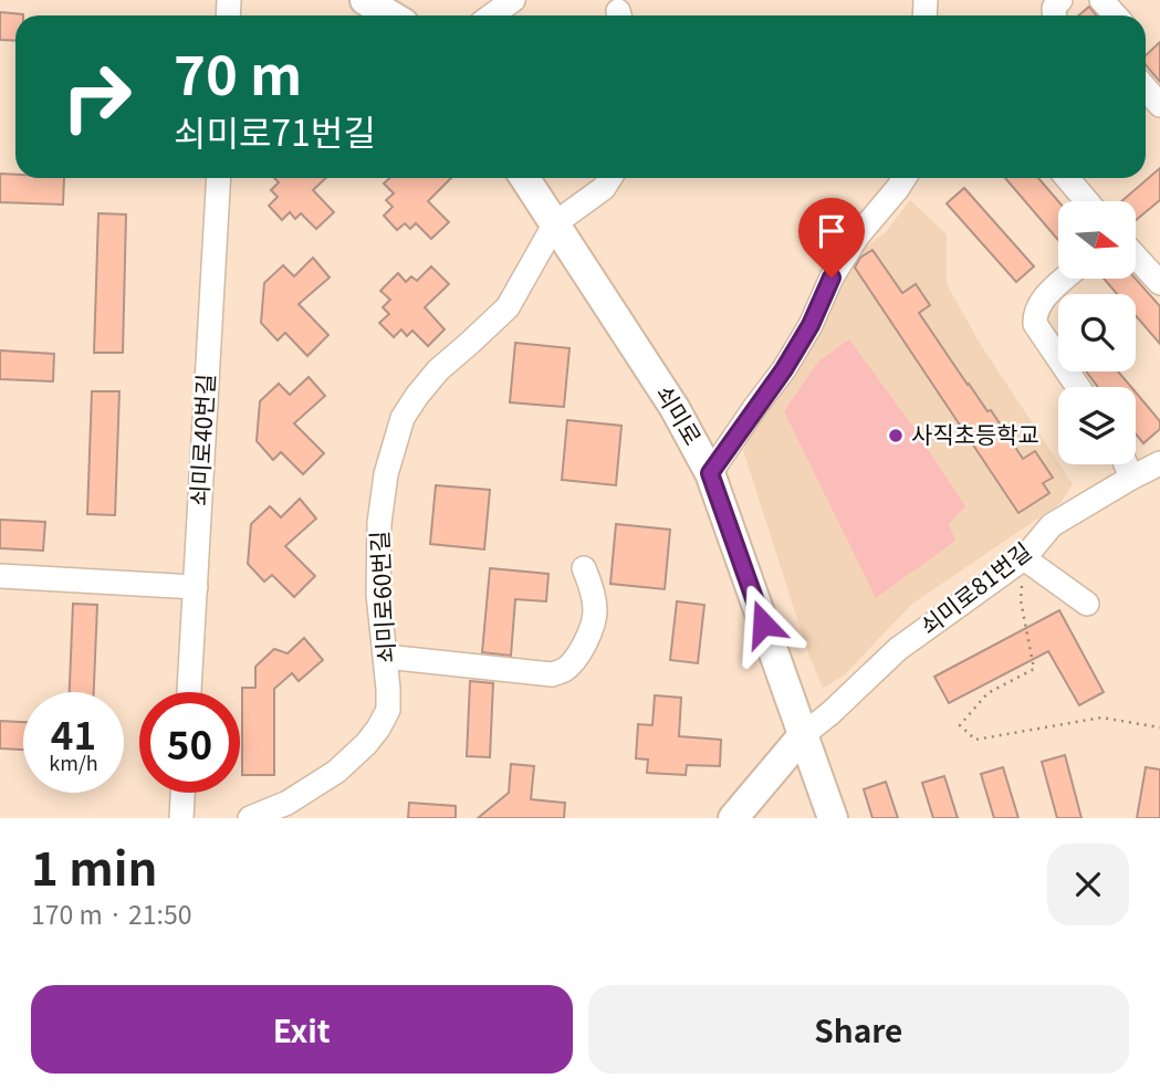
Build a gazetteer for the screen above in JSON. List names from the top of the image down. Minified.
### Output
{"streets":{"main road":["쇠미로"],"street":["쇠미로40번길","쇠미로81번길","쇠미로60번길"]},"crossings":[["쇠미로","쇠미로81번길"],["쇠미로","쇠미로60번길"]],"places":["사직초등학교"],"north":"right","page":{"turn":["70 m","쇠미로71번길"],"speed":"41 km/h","limit":"50","heading":["1 min","170 m · 21:50"],"buttons":["Exit","Share"]}}
